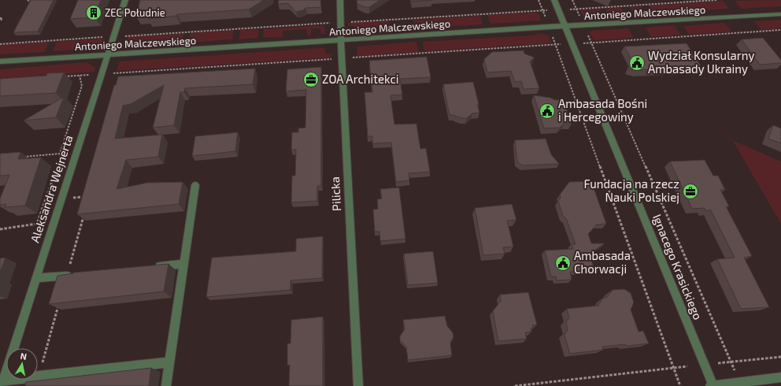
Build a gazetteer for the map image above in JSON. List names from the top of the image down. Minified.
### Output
{"streets":{"street":["Antoniego Malczewskiego","Aleksandra Wejnerta","Pilicka","Ignacego Krasickiego"]},"crossings":[["Antoniego Malczewskiego","Aleksandra Wejnerta"],["Antoniego Malczewskiego","Pilicka"],["Antoniego Malczewskiego","Ignacego Krasickiego"]],"places":{"building":["ZEC Południe"],"public building":["Wydział Konsularny Ambasady Ukrainy","Ambasada Bośni i Hercegowiny","Ambasada Chorwacji"],"office":["ZOA Architekci","Fundacja na rzecz Nauki Polskiej"]},"north":"top"}
